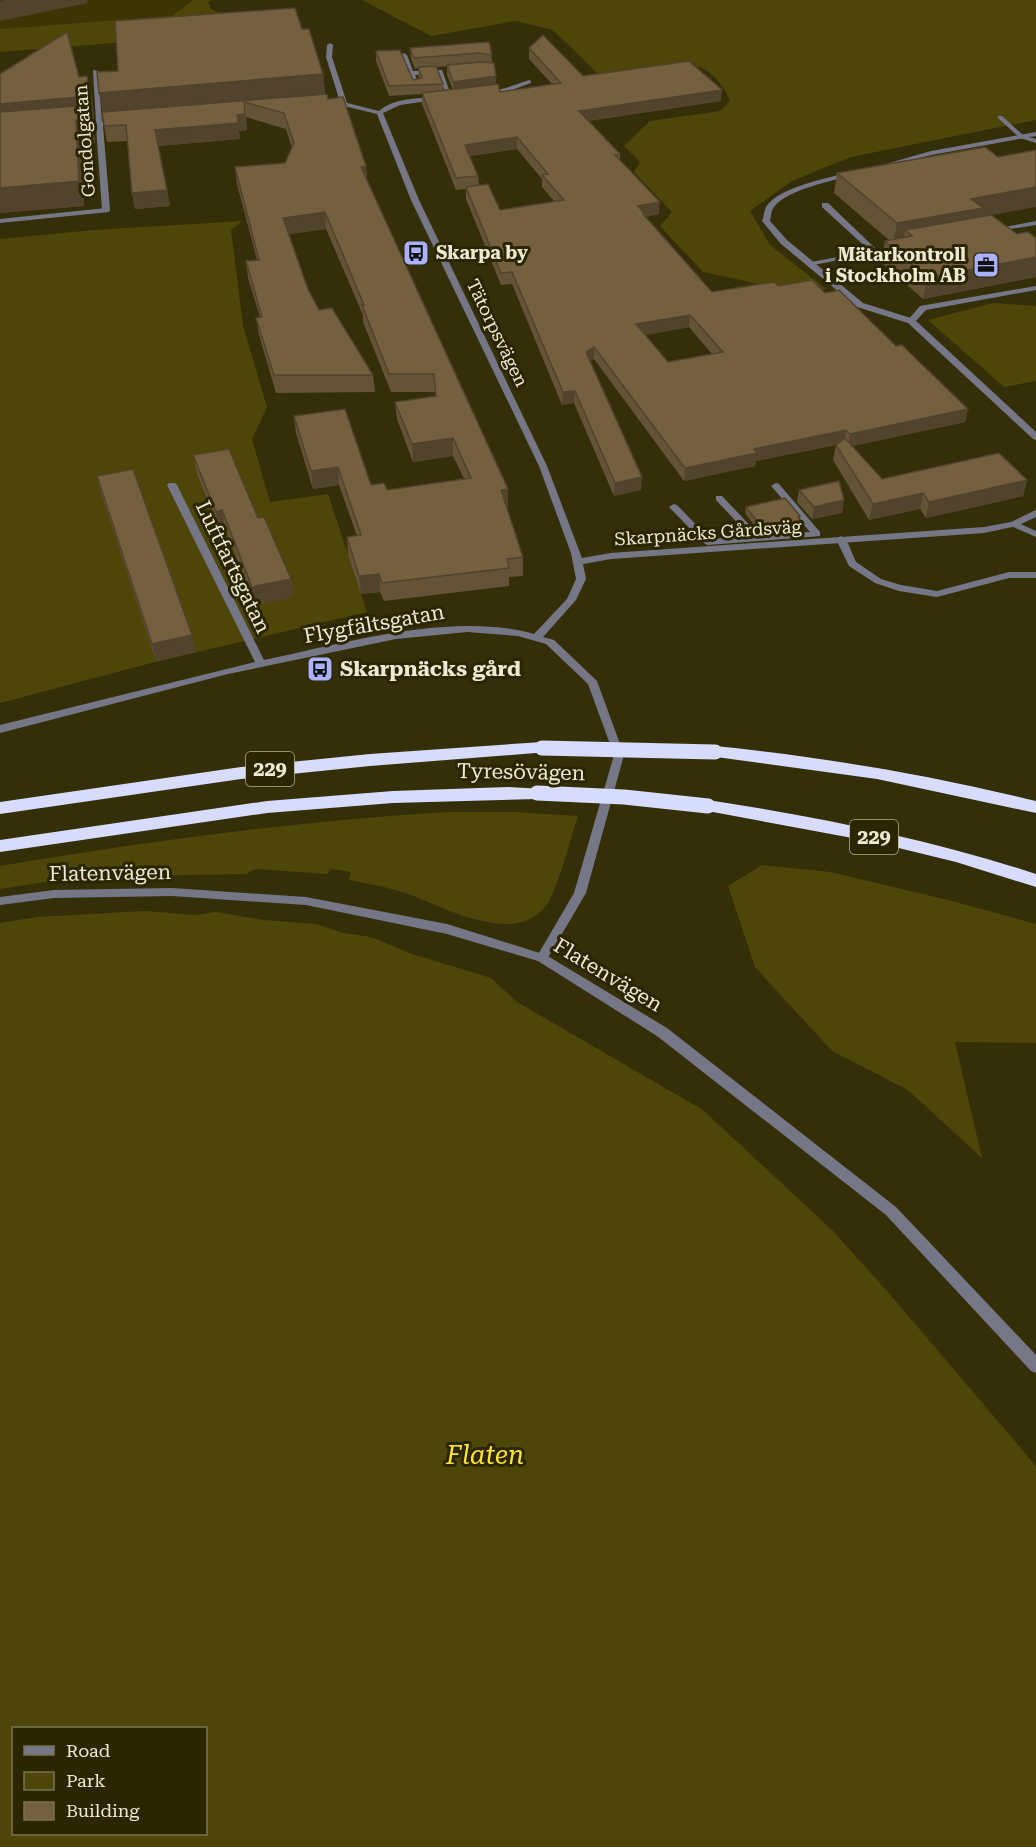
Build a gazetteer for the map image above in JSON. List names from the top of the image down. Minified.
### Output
{"streets":{"highway":["229","Tyresövägen"],"street":["Gondolgatan","Tätorpsvägen","Skarpnäcks Gårdsväg","Luftfartsgatan","Flygfältsgatan","Flatenvägen"]},"crossings":[["Tätorpsvägen","Skarpnäcks Gårdsväg"],["Tätorpsvägen","Flygfältsgatan"],["Luftfartsgatan","Flygfältsgatan"],["Flygfältsgatan","Flatenvägen"]],"parks":["Flaten"],"places":{"bus stop":["Skarpa by","Skarpnäcks gård"],"office":["Mätarkontroll i Stockholm AB"]},"legend":["Road","Park","Building"]}
